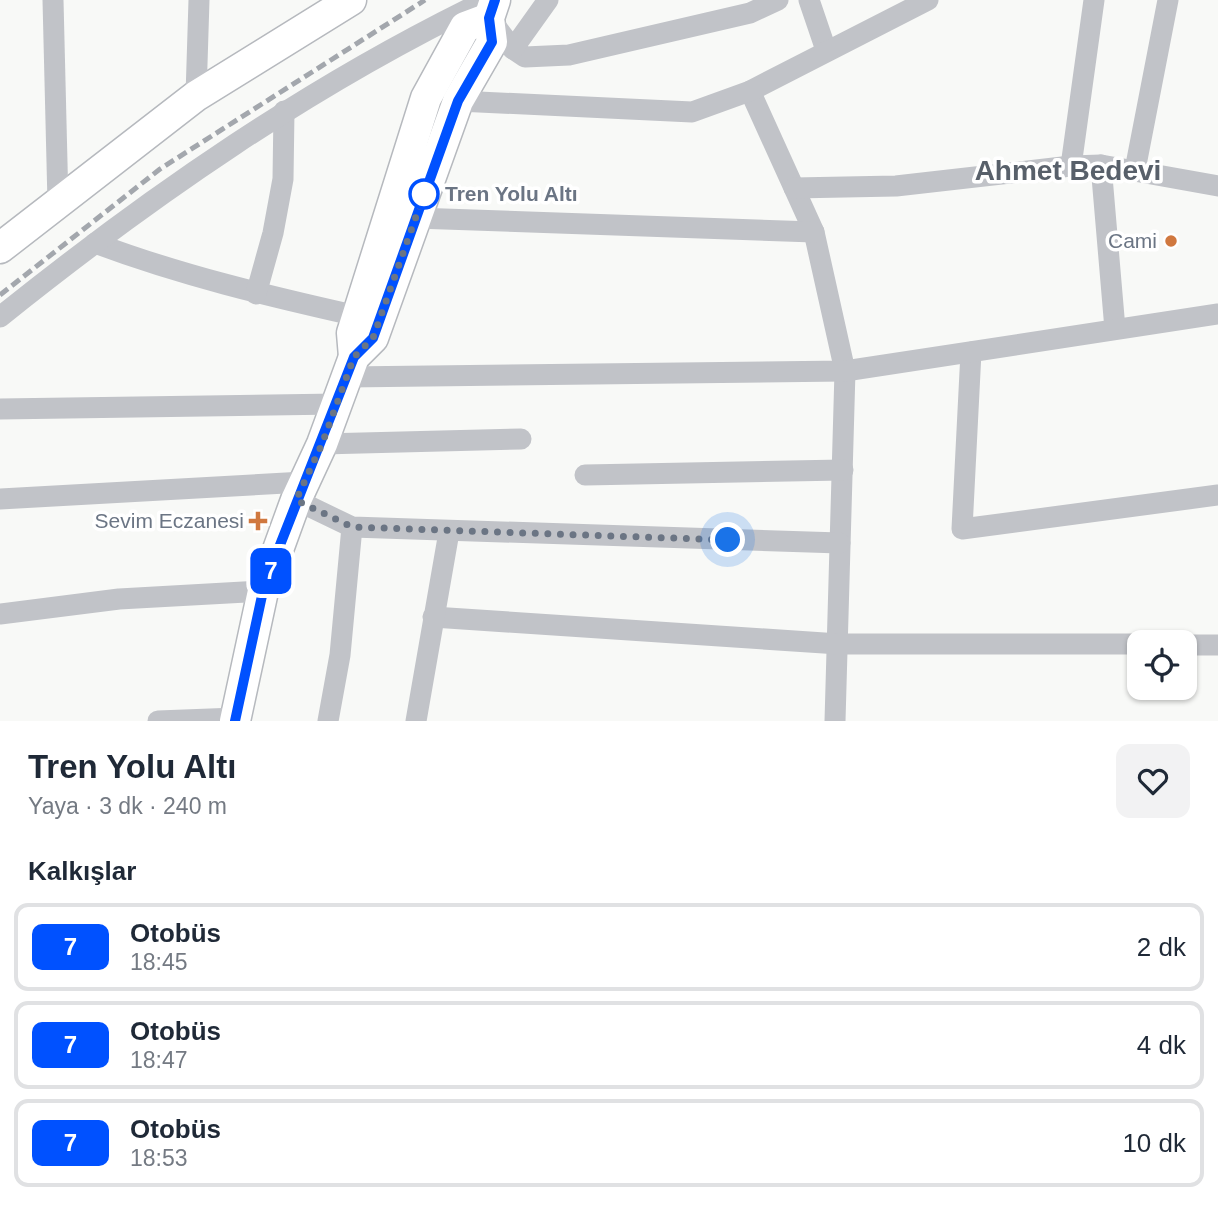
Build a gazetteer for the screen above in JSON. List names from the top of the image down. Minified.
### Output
{"districts":["Ahmet Bedevi"],"places":{"other":["Tren Yolu Altı","Cami"],"health":["Sevim Eczanesi"]},"lines":["bus line 7"],"page":{"on_map":"7","heading":[["Tren Yolu Altı","Yaya · 3 dk · 240 m"],"Kalkışlar"],"list":[{"mark":"7","name":"Otobüs","note":"18:45","value":"2 dk"},{"mark":"7","name":"Otobüs","note":"18:47","value":"4 dk"},{"mark":"7","name":"Otobüs","note":"18:53","value":"10 dk"}]}}
